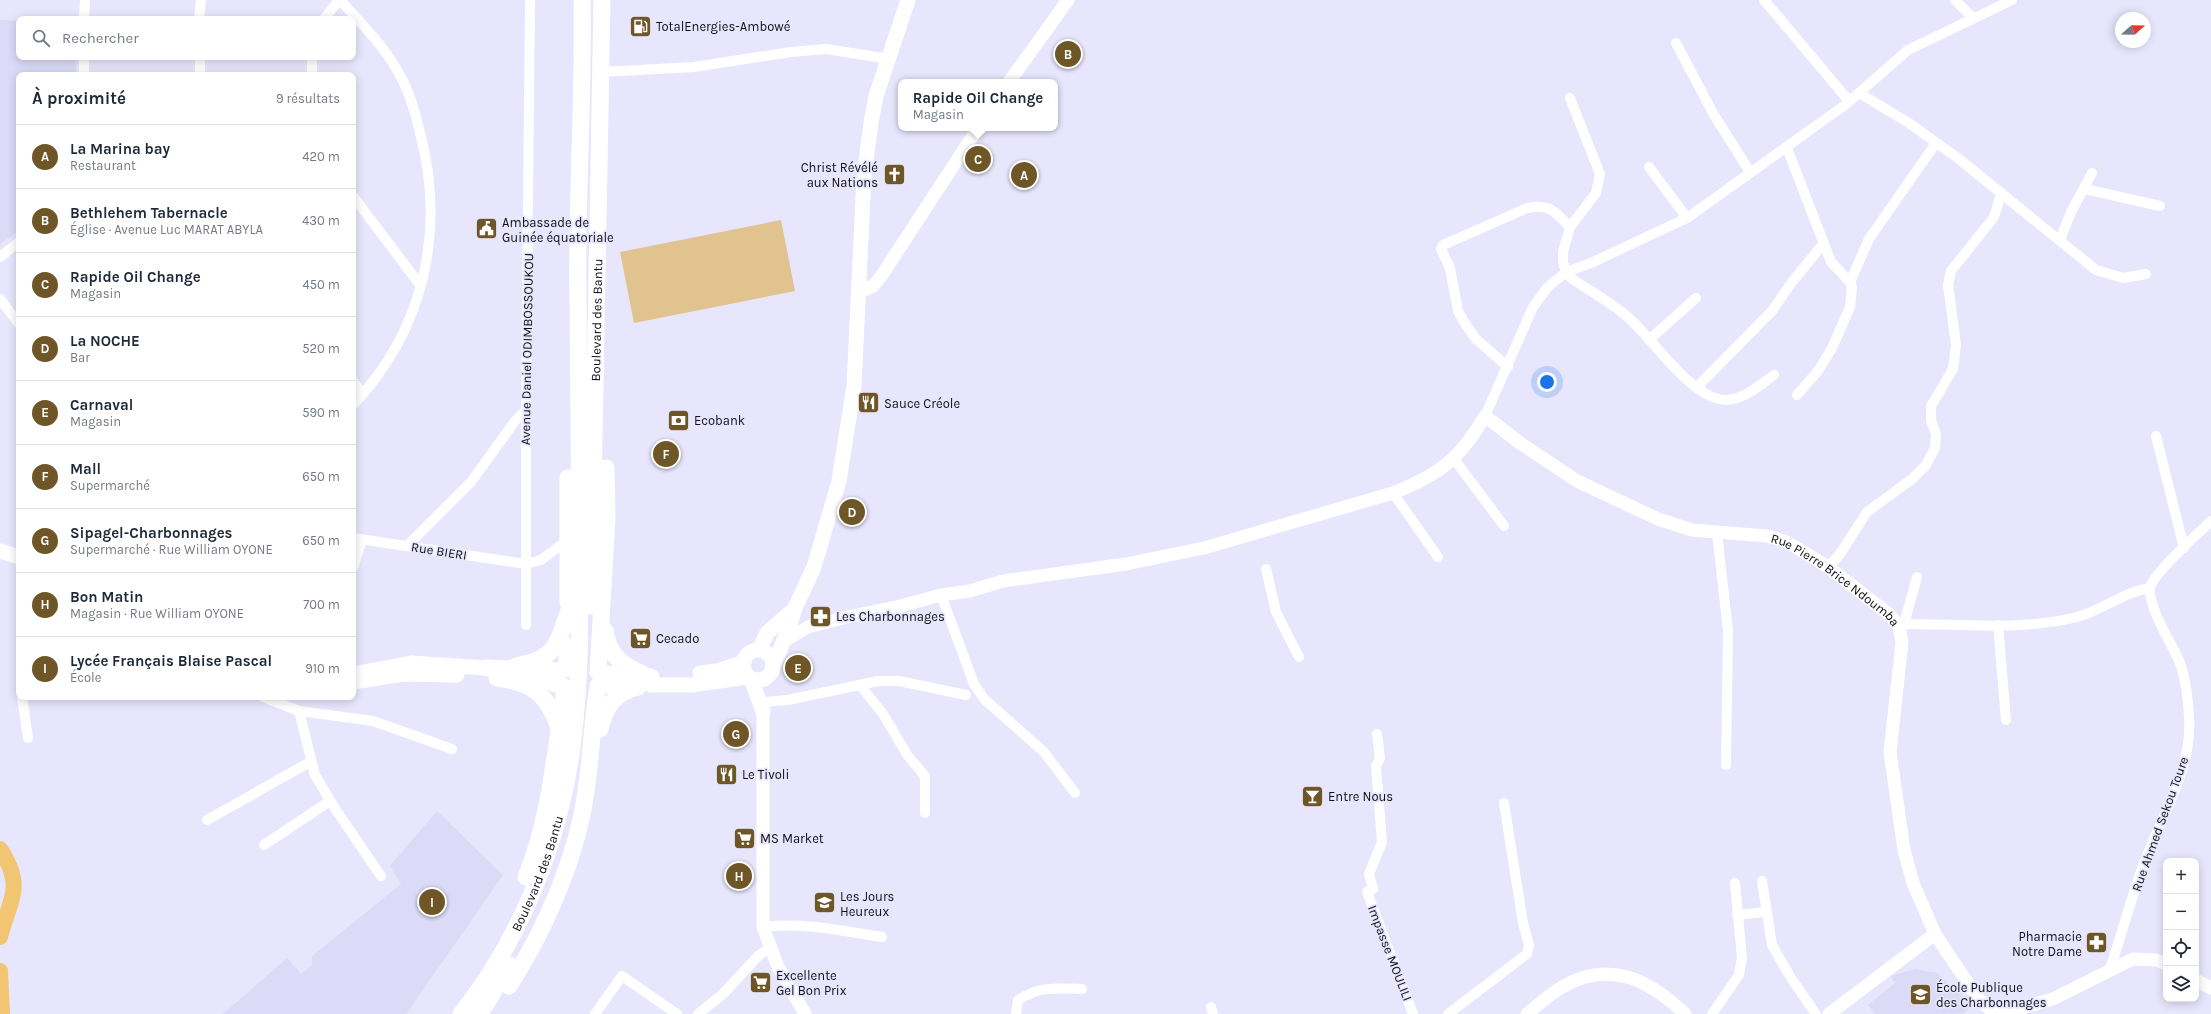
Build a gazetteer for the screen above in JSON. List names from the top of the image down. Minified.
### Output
{"streets":{"highway":["Boulevard des Bantu"],"street":["Avenue Daniel ODIMBOSSOUKOU","Rue BIERI","Rue Pierre Brice Ndoumba","Rue Ahmed Sekou Toure","Impasse MOULILI"]},"crossings":[["Avenue Daniel ODIMBOSSOUKOU","Rue BIERI"],["Rue Pierre Brice Ndoumba","Rue Ahmed Sekou Toure"]],"places":{"fuel station":["TotalEnergies-Ambowé"],"church":["Christ Révélé aux Nations"],"public building":["Ambassade de Guinée équatoriale"],"restaurant":["Sauce Créole","Le Tivoli"],"bank":["Ecobank"],"pharmacy":["Les Charbonnages","Pharmacie Notre Dame"],"supermarket":["Cecado","MS Market","Excellente Gel Bon Prix"],"bar":["Entre Nous"],"school or university":["Les Jours Heureux","École Publique des Charbonnages"]},"north":"right","page":{"search":"Rechercher","pins":["B","C","A","F","D","E","G","H","I"],"heading":["À proximité","9 résultats"],"popup":["Rapide Oil Change","Magasin"],"list":[{"mark":"A","name":"La Marina bay","note":"Restaurant","value":"420 m"},{"mark":"B","name":"Bethlehem Tabernacle","note":"Église · Avenue Luc MARAT ABYLA","value":"430 m"},{"mark":"C","name":"Rapide Oil Change","note":"Magasin","value":"450 m"},{"mark":"D","name":"La NOCHE","note":"Bar","value":"520 m"},{"mark":"E","name":"Carnaval","note":"Magasin","value":"590 m"},{"mark":"F","name":"Mall","note":"Supermarché","value":"650 m"},{"mark":"G","name":"Sipagel-Charbonnages","note":"Supermarché · Rue William OYONE","value":"650 m"},{"mark":"H","name":"Bon Matin","note":"Magasin · Rue William OYONE","value":"700 m"},{"mark":"I","name":"Lycée Français Blaise Pascal","note":"École","value":"910 m"}],"map_buttons":["+","−"]}}
